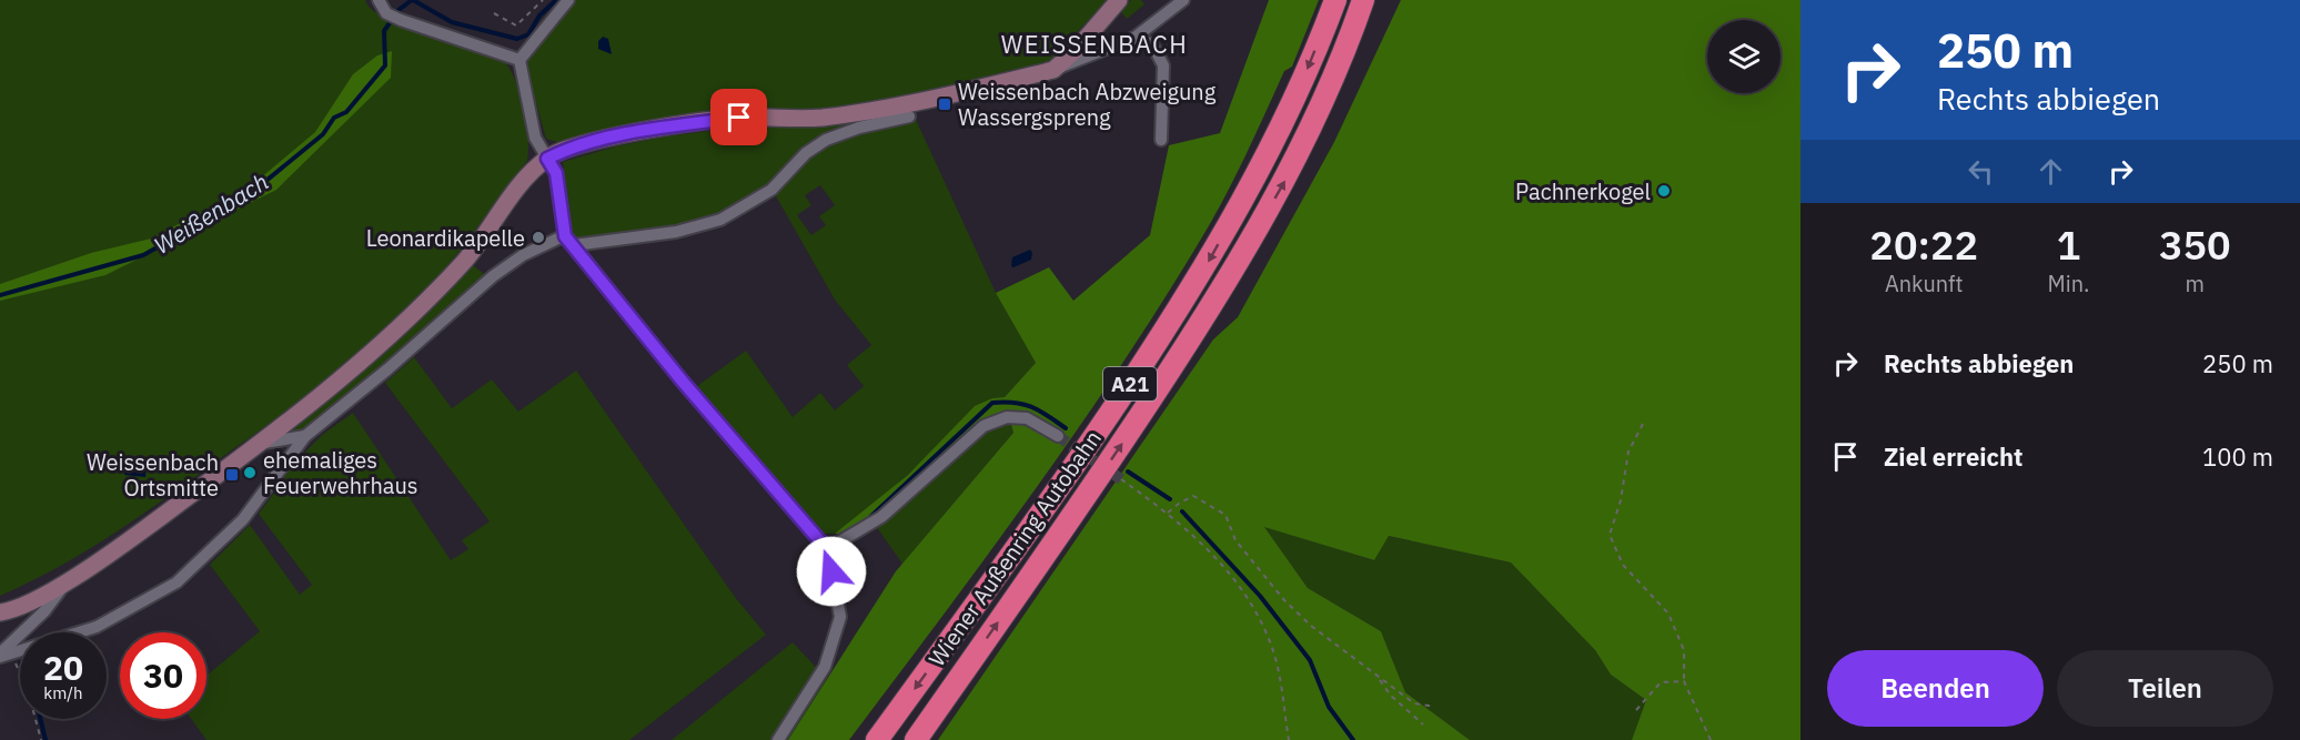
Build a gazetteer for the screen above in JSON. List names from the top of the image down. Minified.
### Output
{"streets":{"highway":["A21","Wiener Außenring Autobahn"]},"districts":["WEISSENBACH"],"water":["Weißenbach"],"places":{"transit":["Weissenbach Abzweigung Wassergspreng","Weissenbach Ortsmitte"],"other":["Pachnerkogel","Leonardikapelle","ehemaliges Feuerwehrhaus"]},"page":{"turn":["250 m","Rechts abbiegen"],"eta":["20:22","Ankunft","1","Min.","350","m"],"list":[{"name":"Rechts abbiegen","value":"250 m"},{"name":"Ziel erreicht","value":"100 m"}],"speed":"20 km/h","limit":"30","buttons":["Beenden","Teilen"]}}
